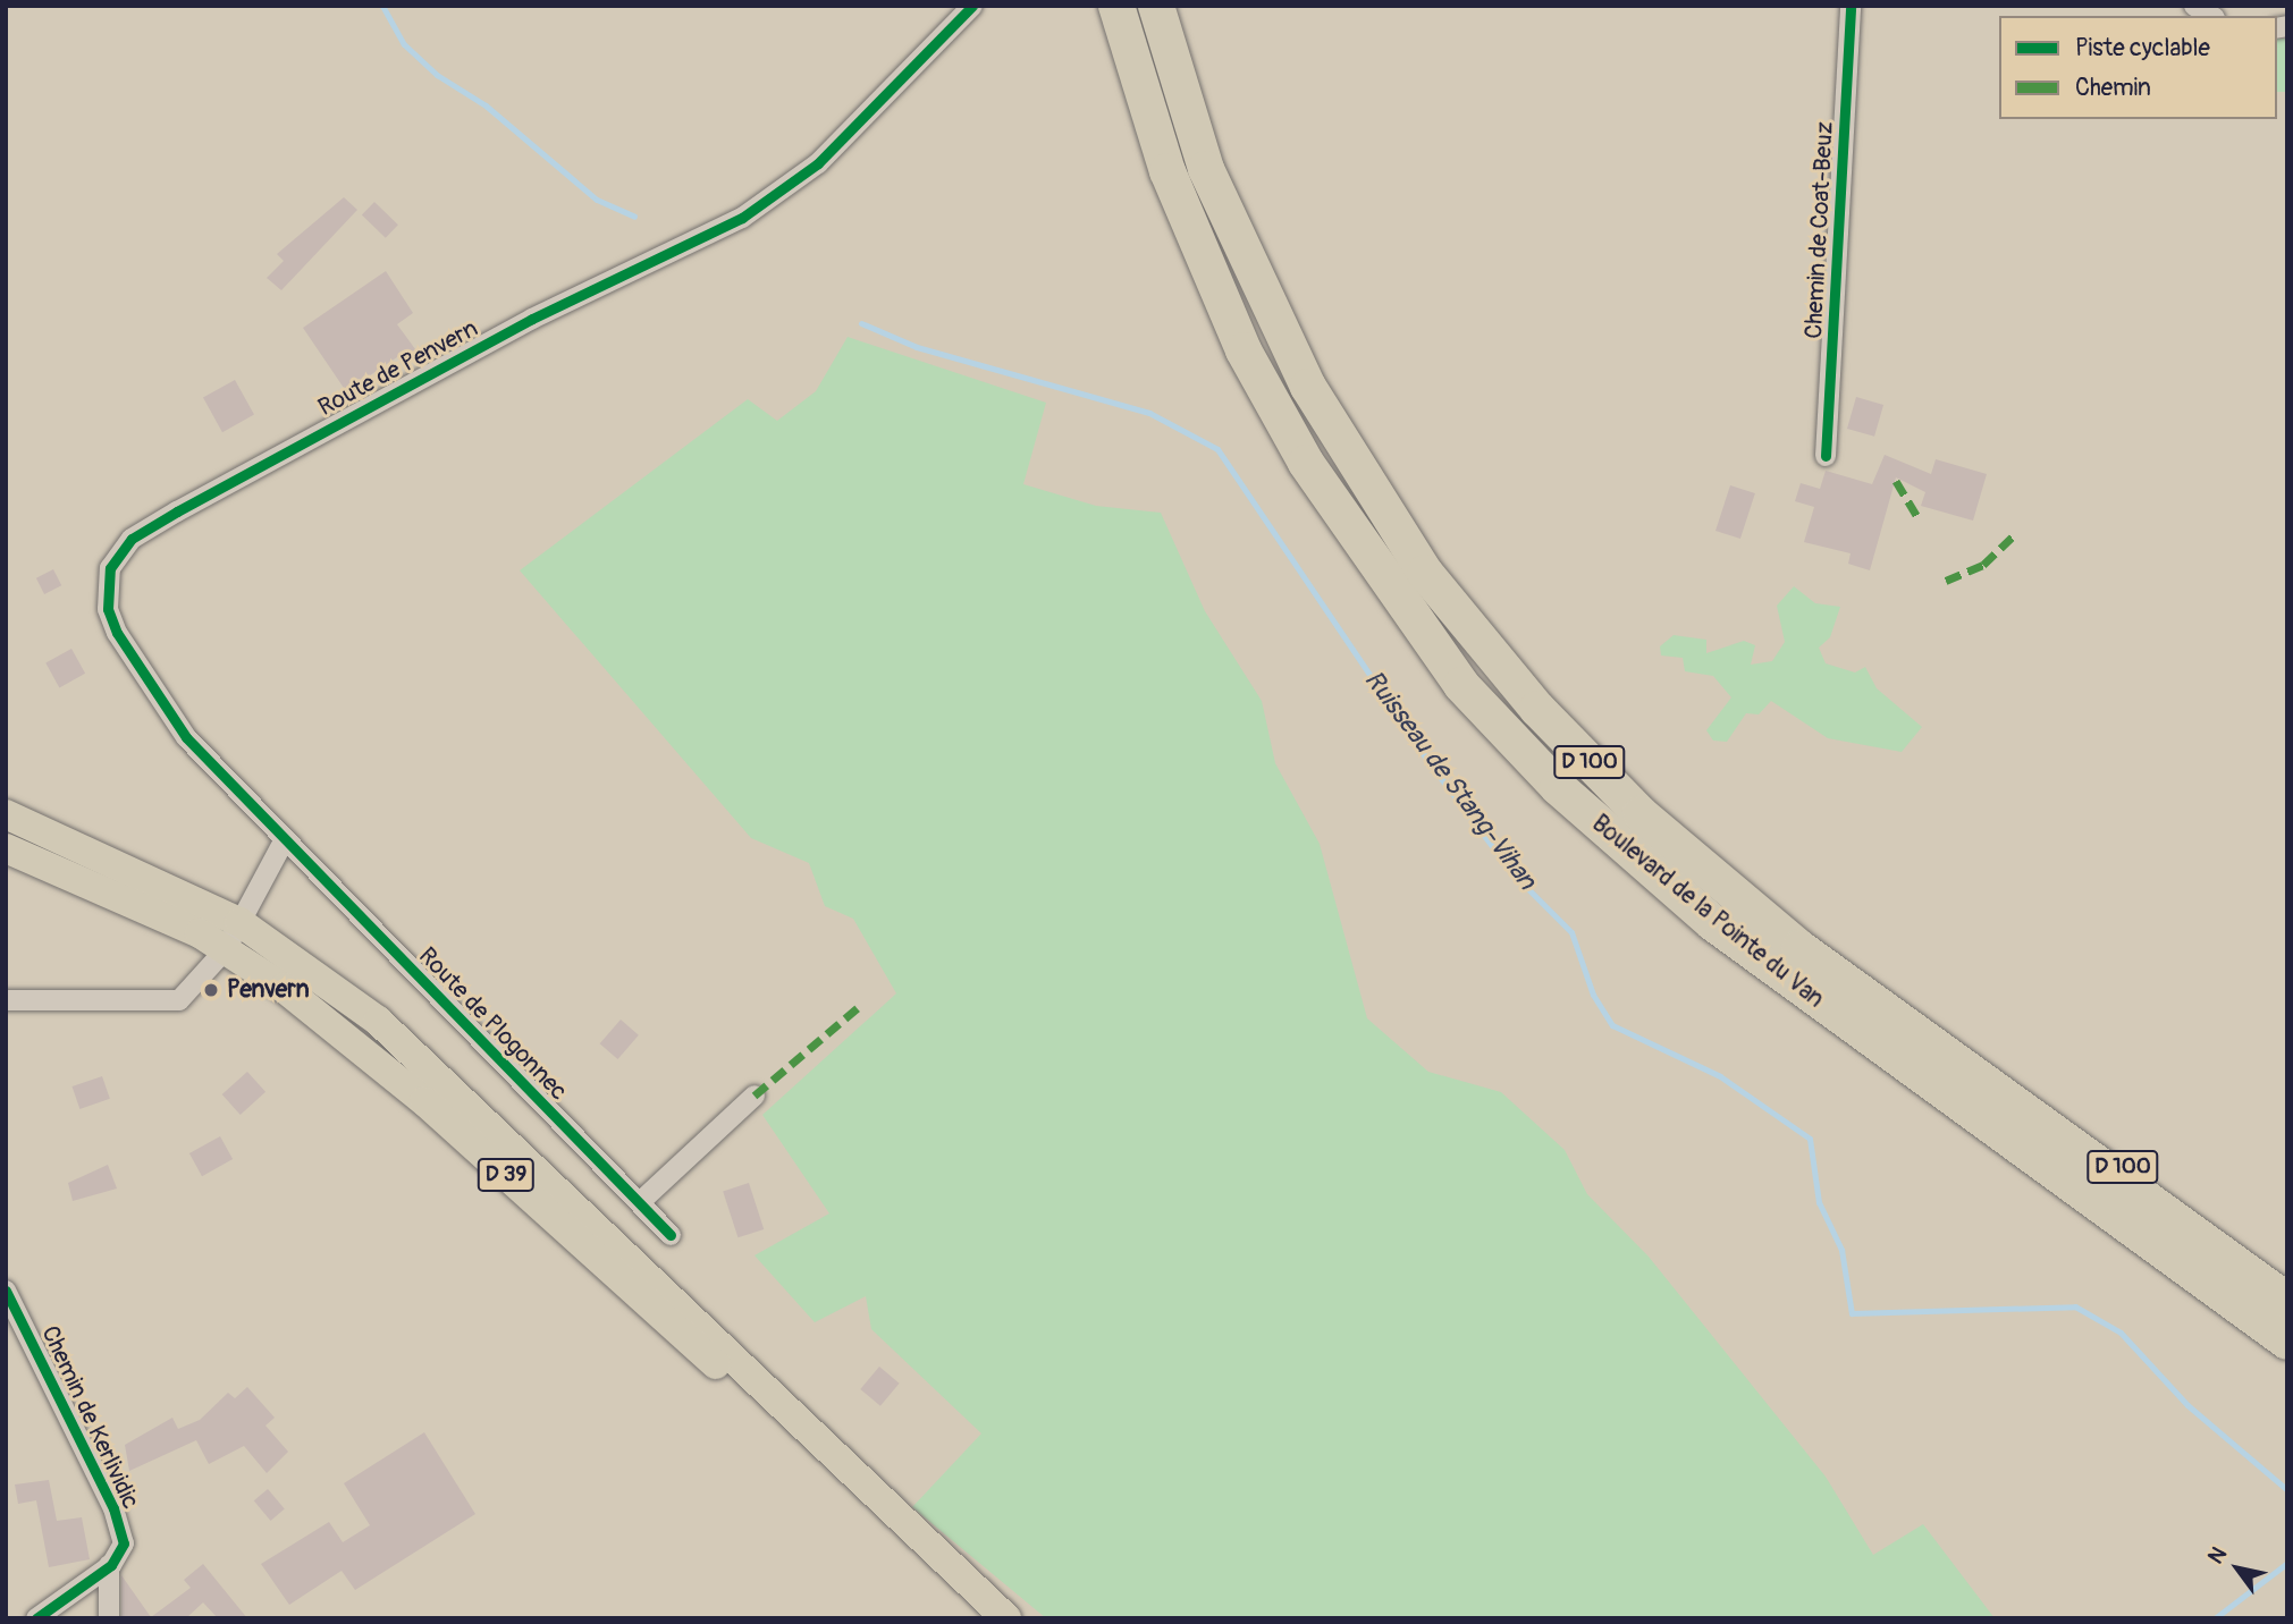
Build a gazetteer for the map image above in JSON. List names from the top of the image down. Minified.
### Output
{"streets":{"highway":["D 100","Boulevard de la Pointe du Van"],"main road":["D 39"],"street":["Chemin de Coat-Beuz","Route de Penvern","Route de Plogonnec","Chemin de Kerlividic"]},"crossings":[["Route de Penvern","Route de Plogonnec"],["D 100","Boulevard de la Pointe du Van"]],"water":["Ruisseau de Stang-Vihan"],"places":["Penvern"],"legend":["Piste cyclable","Chemin"],"north":"top left"}
